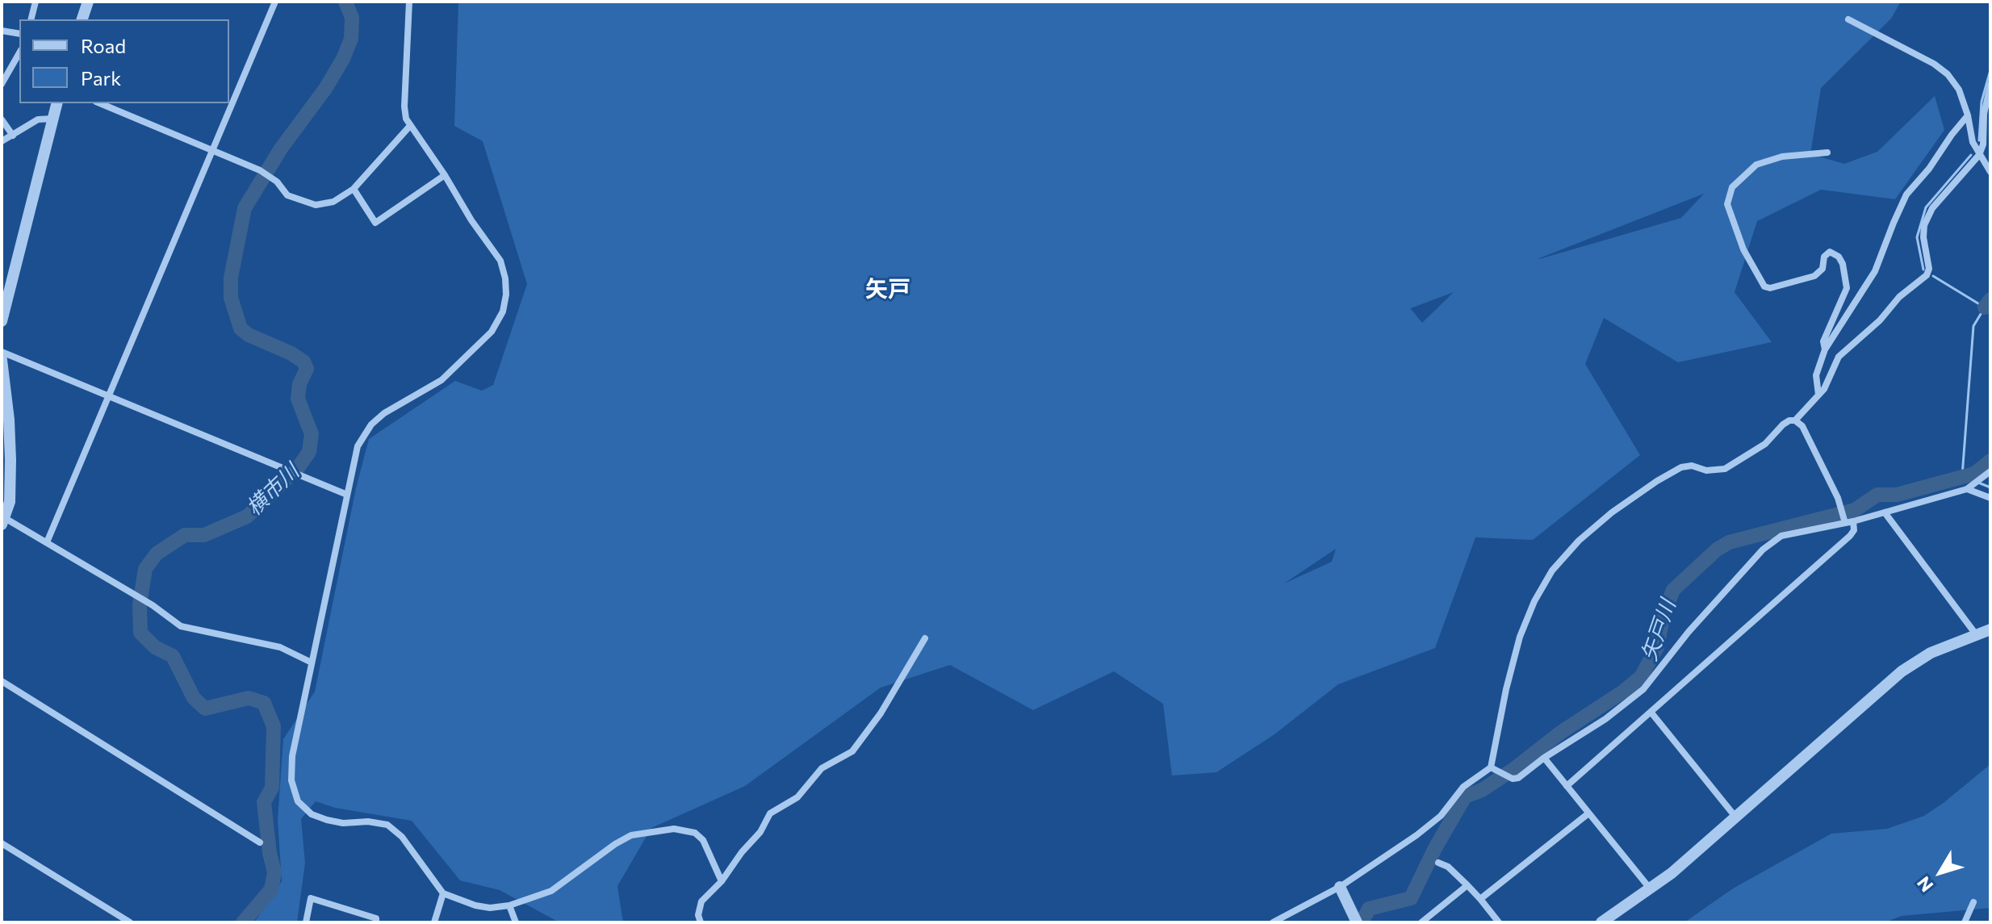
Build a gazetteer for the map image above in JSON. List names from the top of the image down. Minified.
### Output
{"districts":["矢戸"],"water":["横市川","矢戸川"],"legend":["Road","Park"],"north":"bottom left"}
